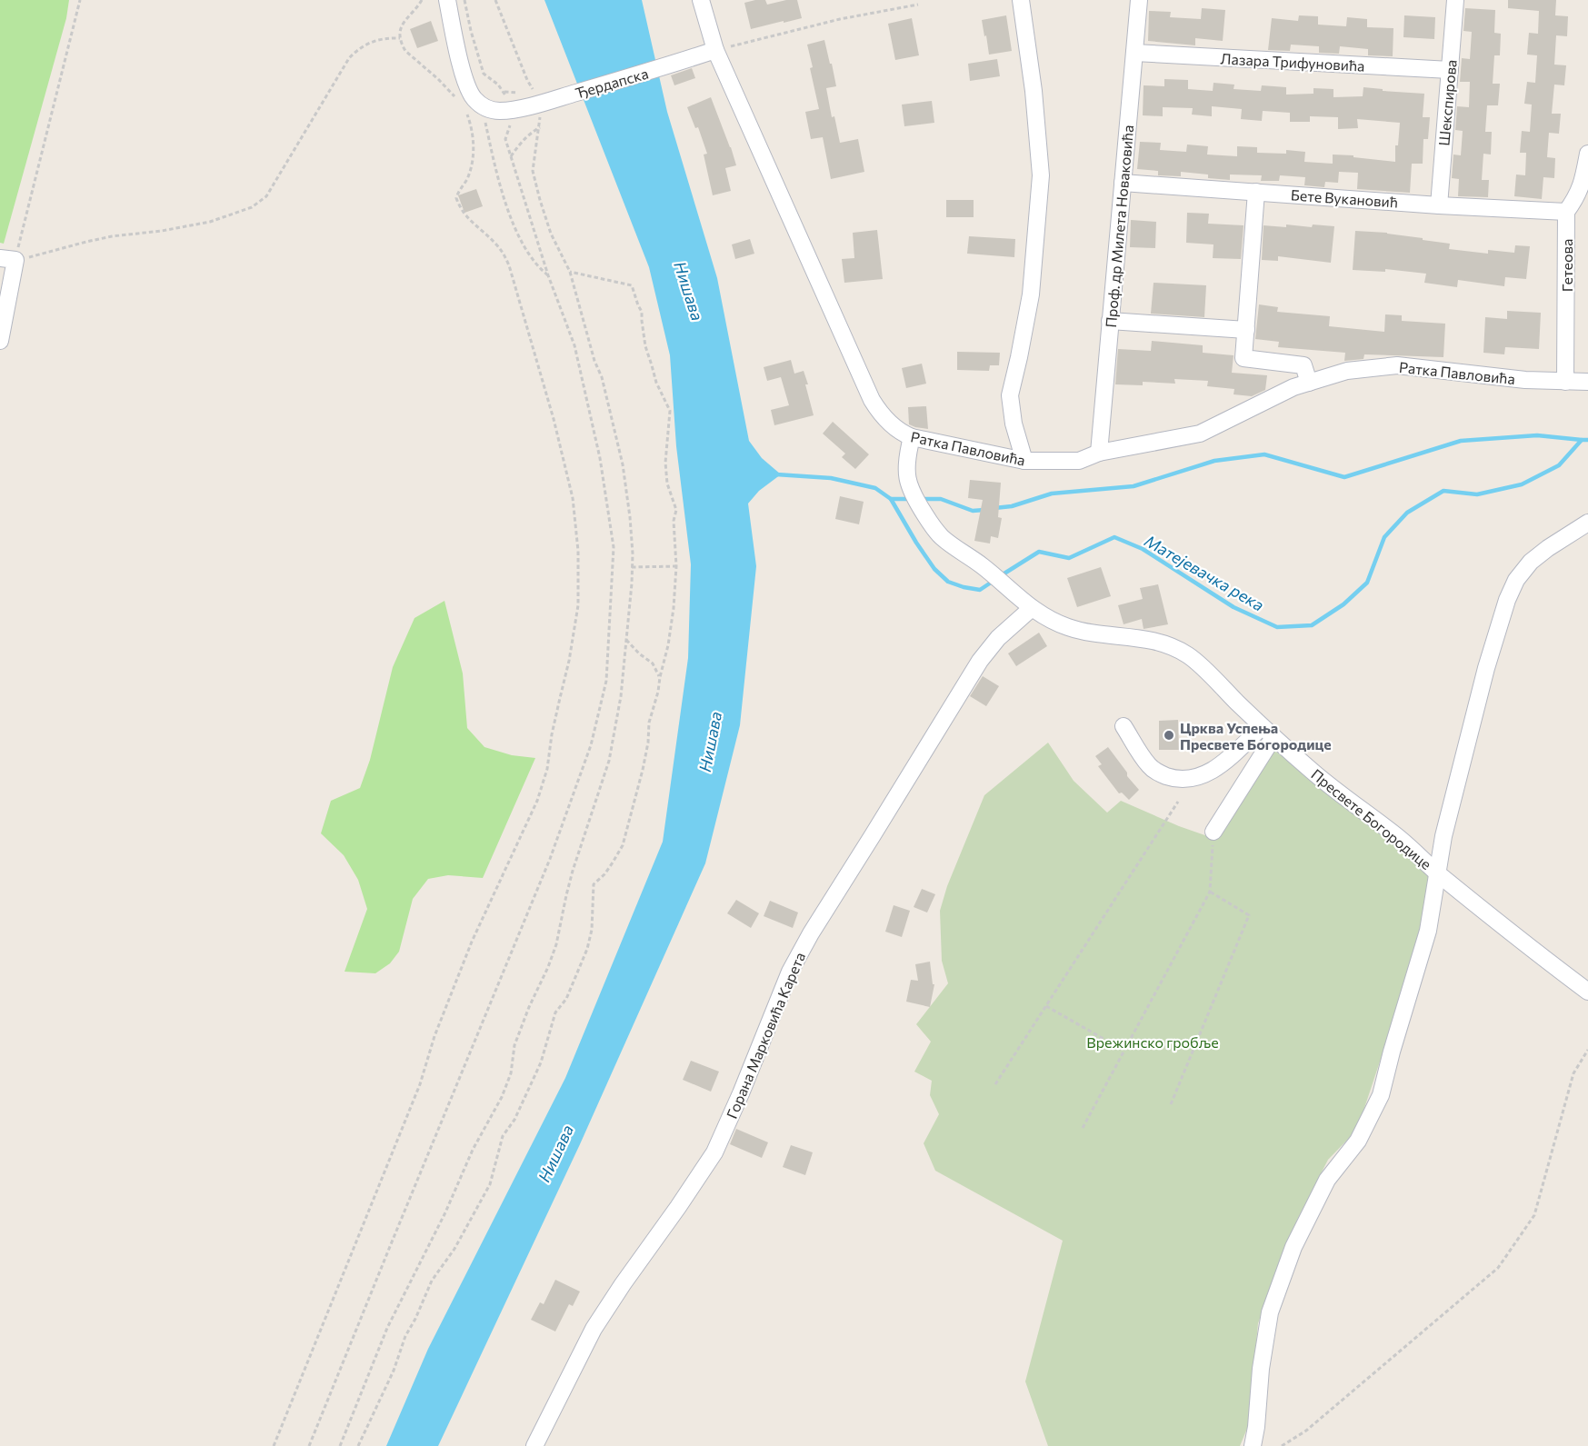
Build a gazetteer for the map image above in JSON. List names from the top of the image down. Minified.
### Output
{"streets":{"street":["Лазара Трифуновића","Ђердапска","Шекспирова","Бете Вукановић","Проф. др Милета Новаковића","Гетеова","Ратка Павловића","Пресвете Богородице","Горана Марковића Карета"]},"crossings":[["Лазара Трифуновића","Шекспирова"],["Лазара Трифуновића","Проф. др Милета Новаковића"],["Ђердапска","Ратка Павловића"],["Шекспирова","Бете Вукановић"],["Бете Вукановић","Проф. др Милета Новаковића"],["Бете Вукановић","Гетеова"],["Проф. др Милета Новаковића","Ратка Павловића"],["Гетеова","Ратка Павловића"],["Ратка Павловића","Пресвете Богородице"],["Пресвете Богородице","Горана Марковића Карета"]],"water":["Нишава","Матејевачка река"],"parks":["Врежинско гробље"],"places":["Црква Успења Пресвете Богородице"]}
